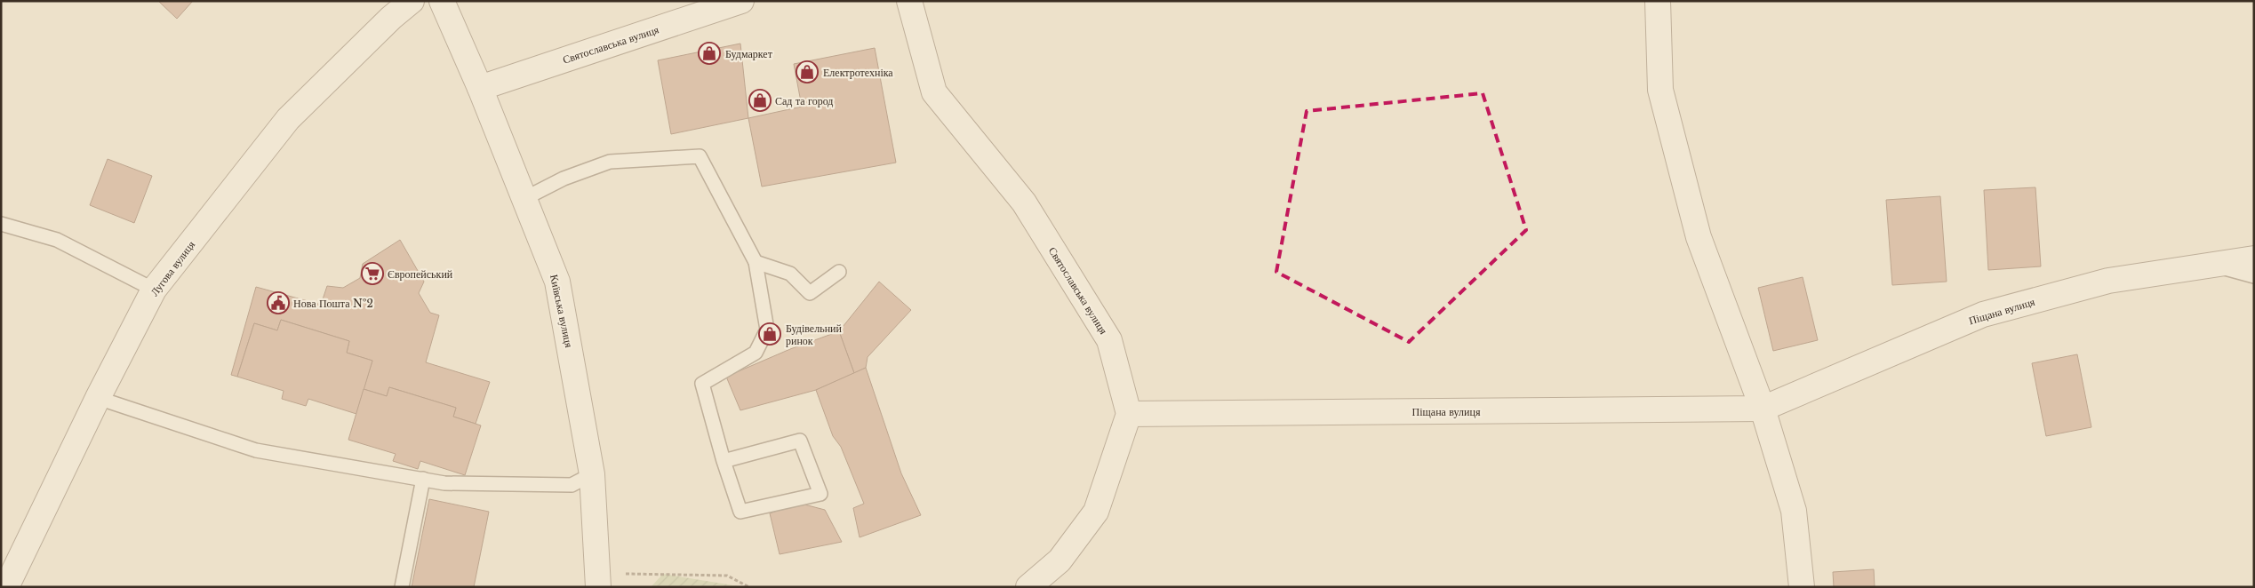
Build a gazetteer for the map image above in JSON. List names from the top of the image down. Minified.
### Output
{"streets":{"street":["Святославська вулиця","Лугова вулиця","Київська вулиця","Піщана вулиця"]},"crossings":[["Святославська вулиця","Київська вулиця"],["Святославська вулиця","Піщана вулиця"]],"places":{"shop":["Будмаркет","Електротехніка","Сад та город","Будівельний ринок"],"supermarket":["Європейський"],"public building":["Нова Пошта №2"]}}
